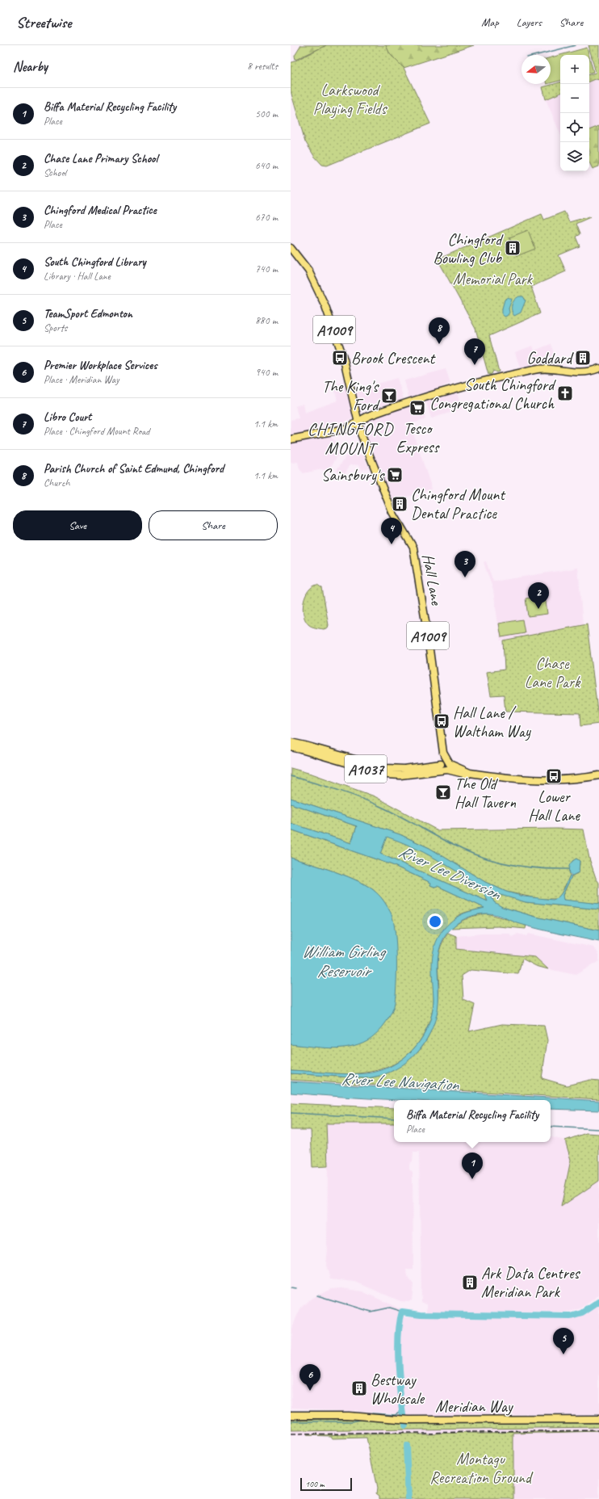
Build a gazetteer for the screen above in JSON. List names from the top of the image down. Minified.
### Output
{"streets":{"main road":["A1009","Hall Lane","A1037","Meridian Way"]},"crossings":[["A1009","Hall Lane"],["Hall Lane","A1037"]],"districts":["CHINGFORD MOUNT"],"water":["River Lee Diversion","William Girling Reservoir","River Lee Navigation"],"parks":["Larkswood Playing Fields","Memorial Park","Chase Lane Park","Montagu Recreation Ground"],"places":{"building":["Chingford Bowling Club","Goddard","Chingford Mount Dental Practice","Ark Data Centres Meridian Park","Bestway Wholesale"],"bus stop":["Brook Crescent","Hall Lane / Waltham Way","Lower Hall Lane"],"church":["South Chingford Congregational Church"],"bar":["The King's Ford","The Old Hall Tavern"],"supermarket":["Tesco Express","Sainsbury's"]},"scale_bar":"100 m","north":"left","page":{"header":"Streetwise","nav":["Map","Layers","Share"],"heading":["Nearby","8 results"],"map_buttons":["+","−"],"list":[{"mark":"1","name":"Biffa Material Recycling Facility","note":"Place","value":"500 m"},{"mark":"2","name":"Chase Lane Primary School","note":"School","value":"640 m"},{"mark":"3","name":"Chingford Medical Practice","note":"Place","value":"670 m"},{"mark":"4","name":"South Chingford Library","note":"Library · Hall Lane","value":"740 m"},{"mark":"5","name":"TeamSport Edmonton","note":"Sports","value":"880 m"},{"mark":"6","name":"Premier Workplace Services","note":"Place · Meridian Way","value":"940 m"},{"mark":"7","name":"Libro Court","note":"Place · Chingford Mount Road","value":"1.1 km"},{"mark":"8","name":"Parish Church of Saint Edmund, Chingford","note":"Church","value":"1.1 km"}],"pins":["8","7","4","3","2","1","5","6"],"buttons":["Save","Share"],"popup":["Biffa Material Recycling Facility","Place"],"scale":"100 m"}}
